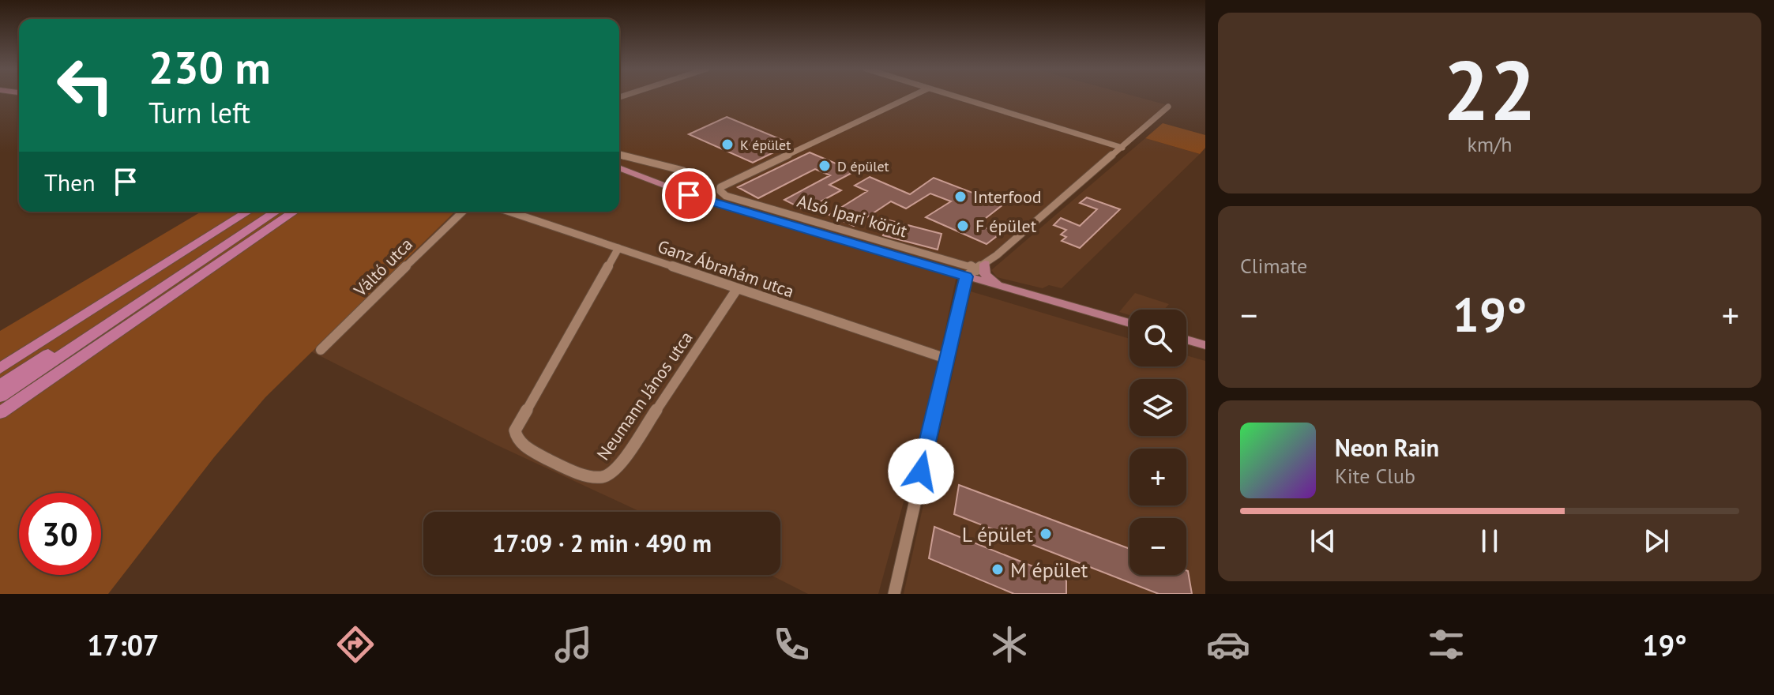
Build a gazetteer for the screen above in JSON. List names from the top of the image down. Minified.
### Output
{"streets":{"street":["Alsó Ipari körút","Váltó utca","Ganz Ábrahám utca","Neumann János utca"]},"crossings":[["Ganz Ábrahám utca","Neumann János utca"]],"places":["K épület","D épület","Interfood","F épület","L épület","M épület"],"page":{"tile":[["22","km/h"],"Climate"],"turn":["230 m","Turn left"],"then":"Then","heat":["−","19°","+"],"map_buttons":["+","−"],"song":["Neon Rain","Kite Club"],"limit":"30","trip":"17:09 · 2 min · 490 m","tabs":["17:07","19°"]}}
